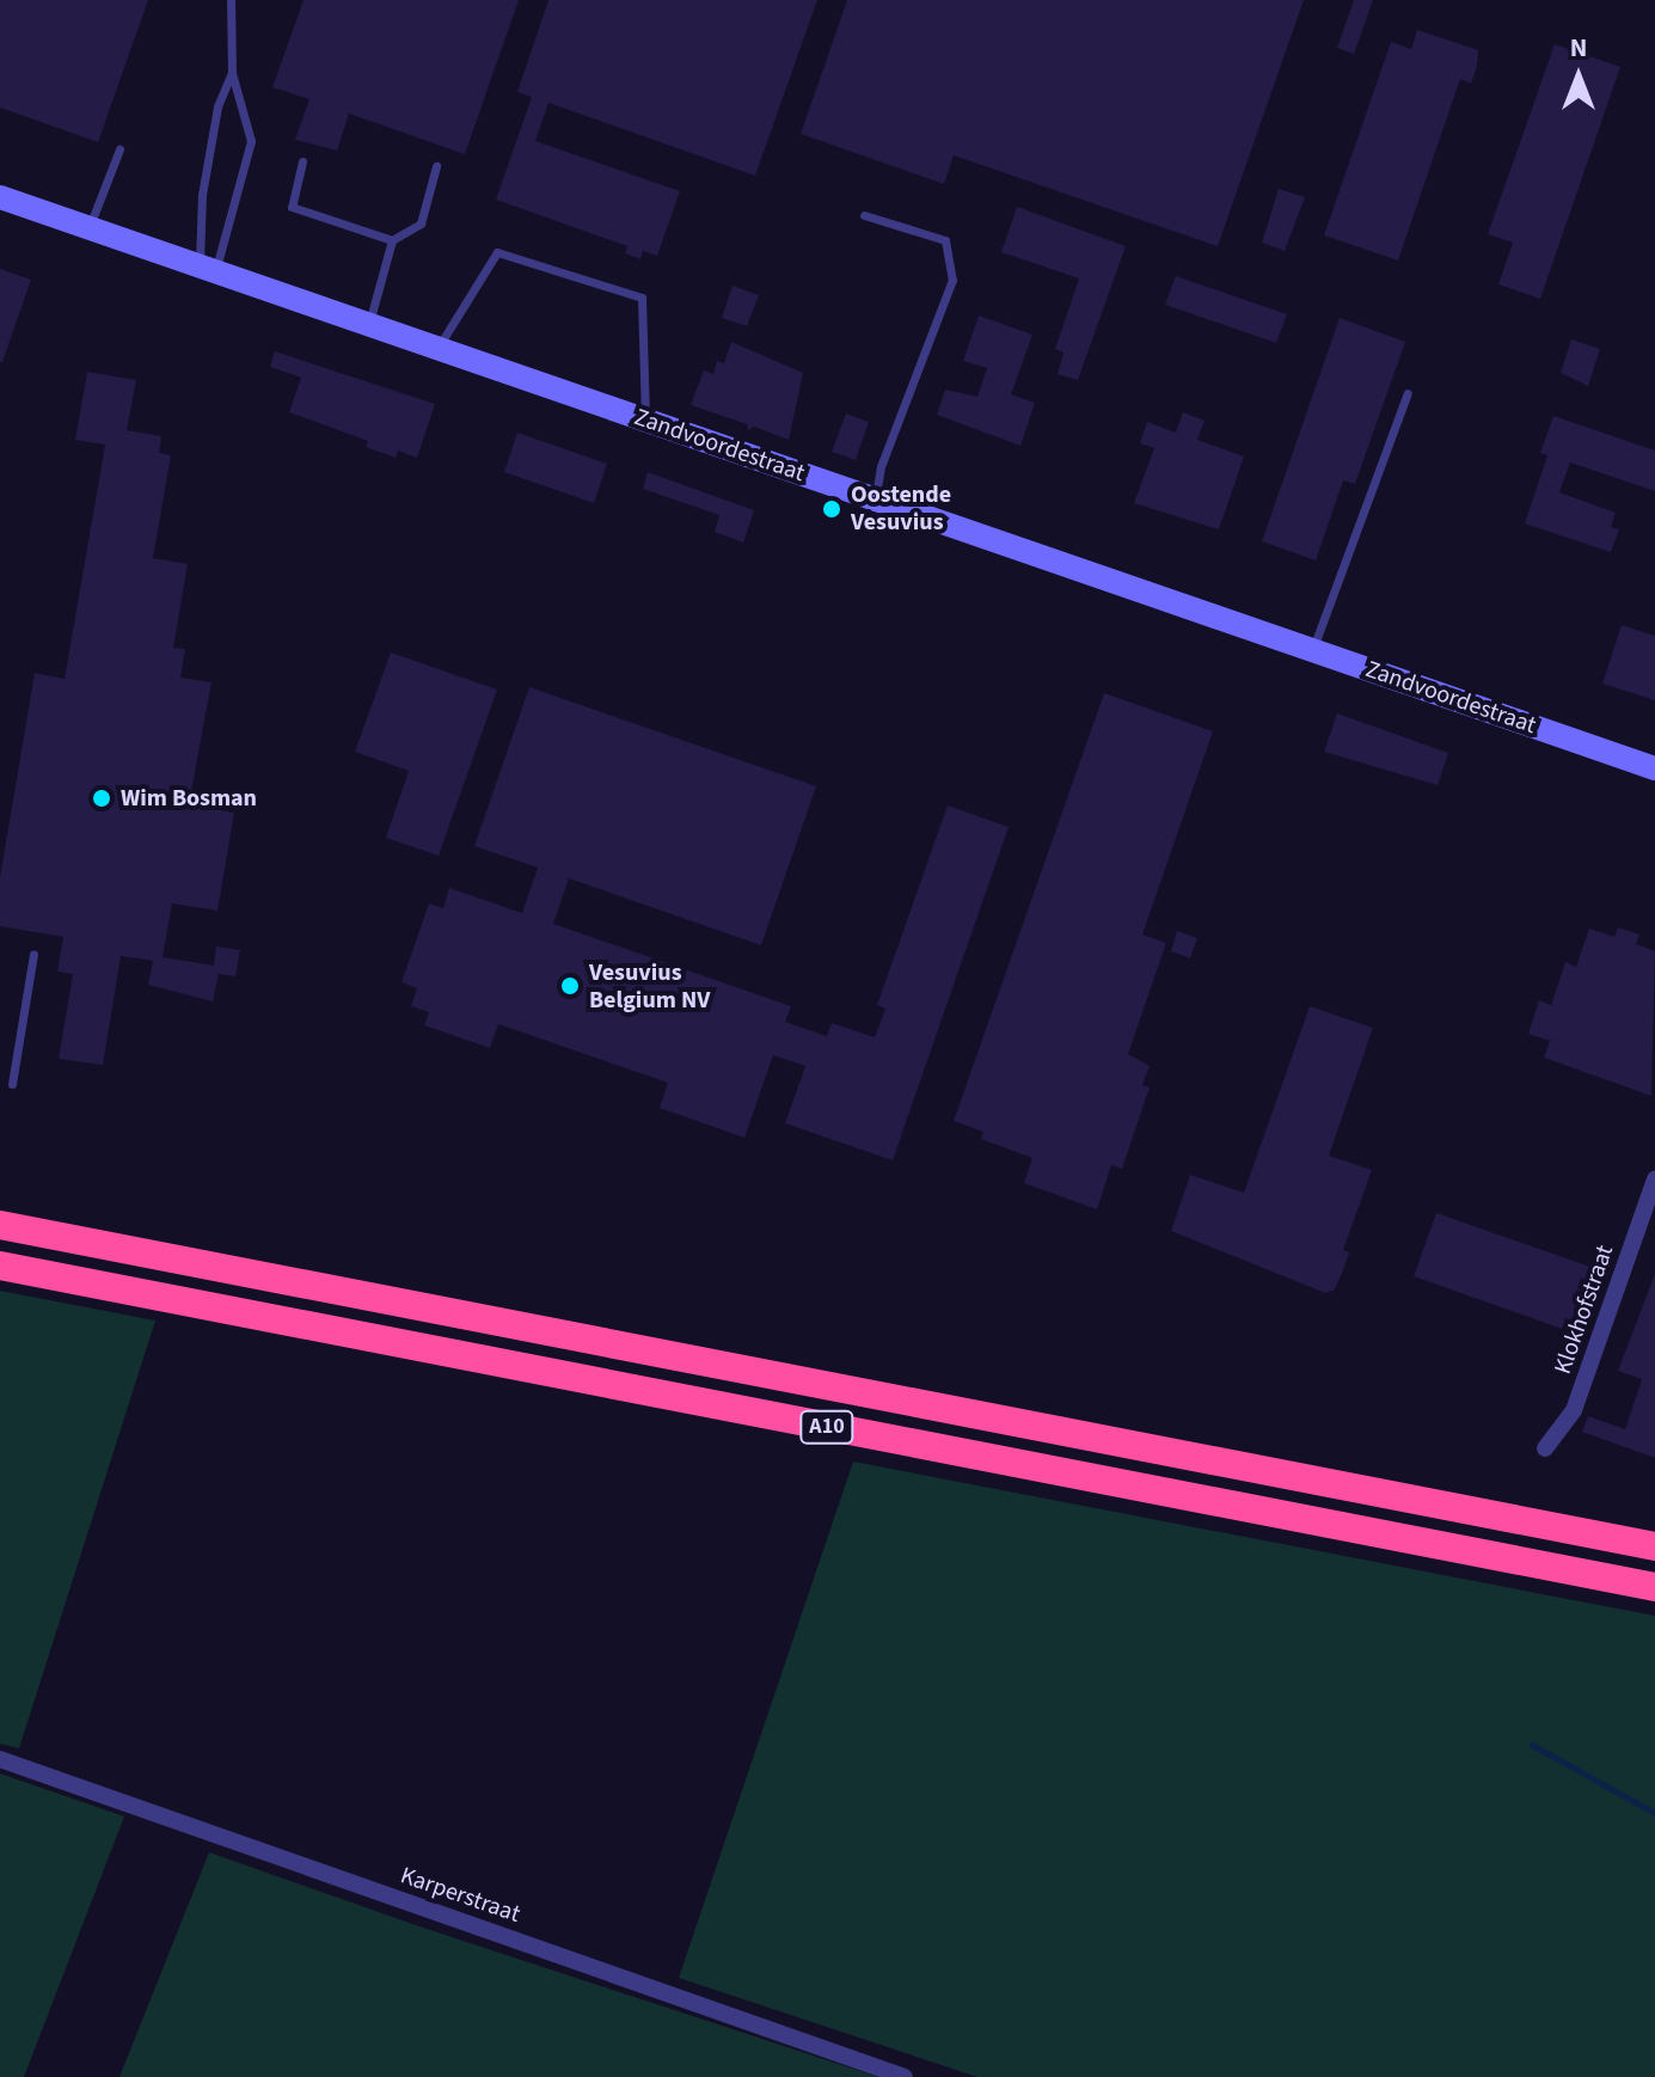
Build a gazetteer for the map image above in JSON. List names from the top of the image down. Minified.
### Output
{"streets":{"highway":["A10"],"main road":["Zandvoordestraat"],"street":["Klokhofstraat","Karperstraat"]},"places":["Oostende Vesuvius","Wim Bosman","Vesuvius Belgium NV"],"north":"top"}
